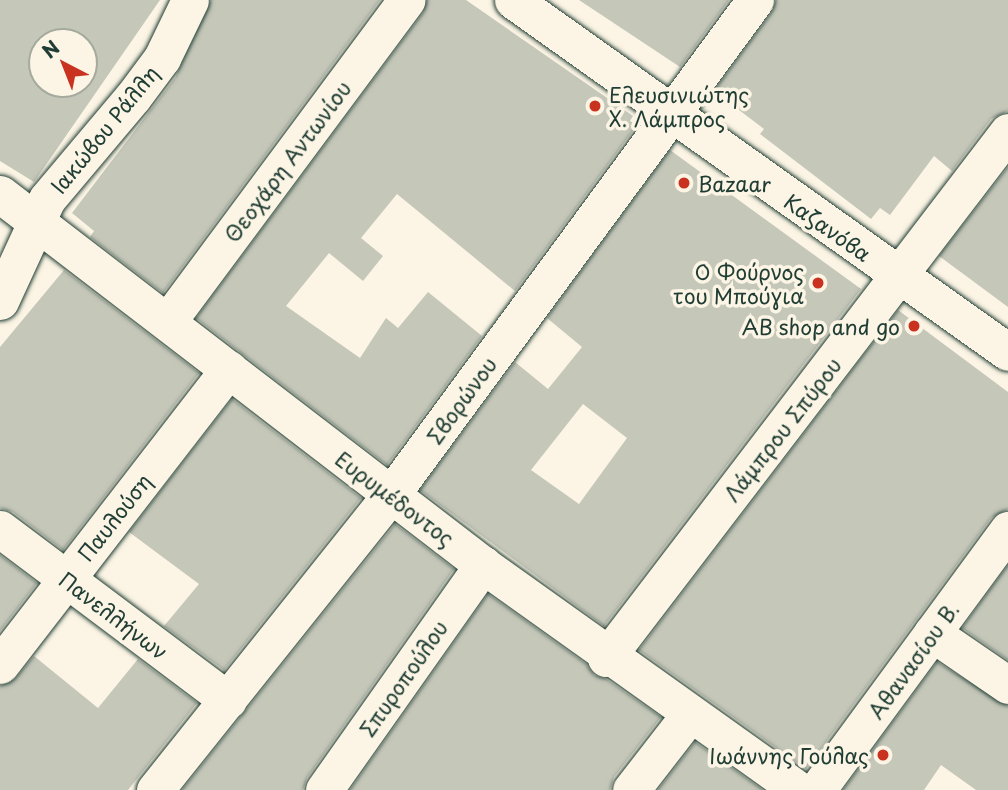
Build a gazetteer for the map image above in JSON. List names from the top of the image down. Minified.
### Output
{"streets":{"street":["Ιακώβου Ράλλη","Θεοχάρη Αντωνίου","Καζανόβα","Σβορώνου","Λάμπρου Σπύρου","Ευρυμέδοντος","Παυλούση","Πανελλήνων","Αθανασίου Β.","Σπυροπούλου"]},"crossings":[["Ιακώβου Ράλλη","Ευρυμέδοντος"],["Θεοχάρη Αντωνίου","Ευρυμέδοντος"],["Καζανόβα","Σβορώνου"],["Καζανόβα","Λάμπρου Σπύρου"],["Σβορώνου","Ευρυμέδοντος"],["Σβορώνου","Πανελλήνων"],["Λάμπρου Σπύρου","Ευρυμέδοντος"],["Ευρυμέδοντος","Παυλούση"],["Ευρυμέδοντος","Σπυροπούλου"],["Παυλούση","Πανελλήνων"]],"places":["Ελευσινιώτης Χ. Λάμπρος","Bazaar","Ο Φούρνος του Μπούγια","AB shop and go","Ιωάννης Γούλας"],"north":"top left"}
